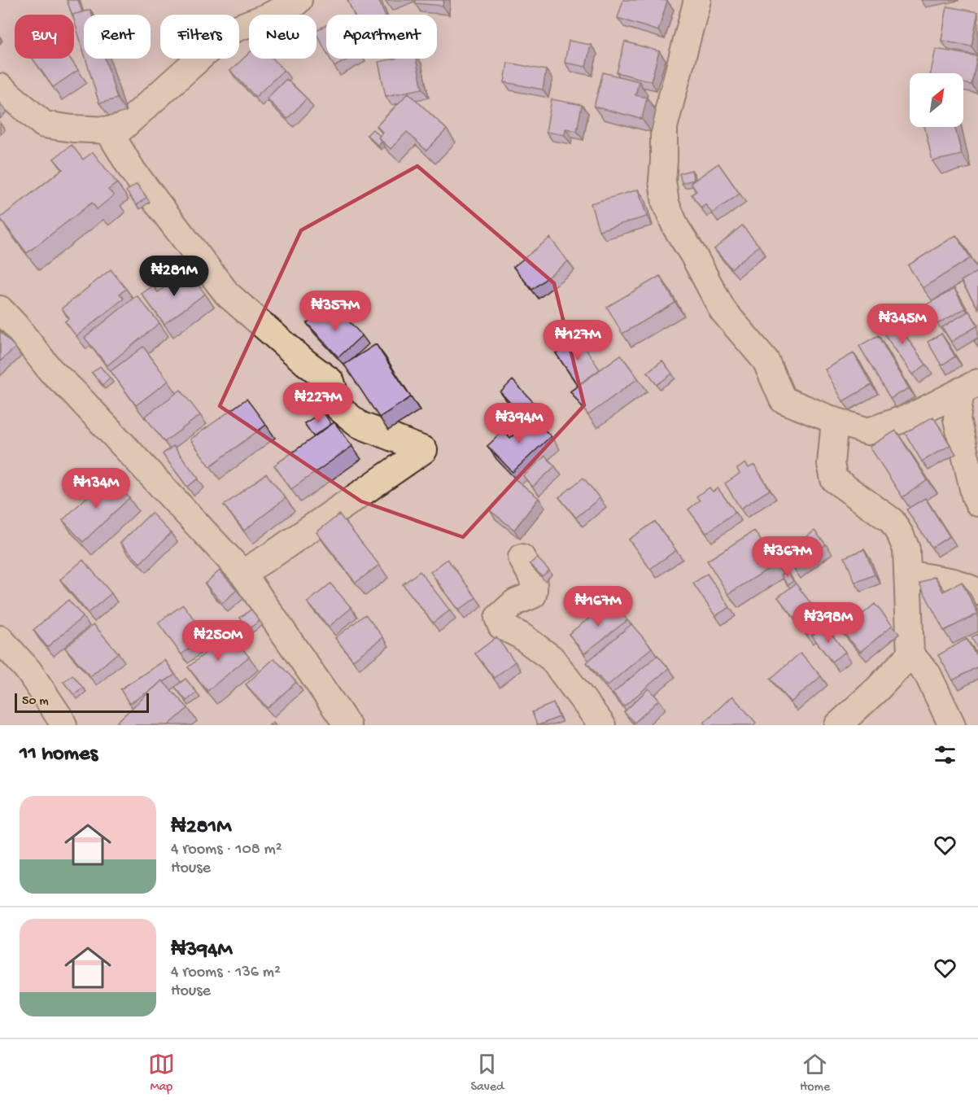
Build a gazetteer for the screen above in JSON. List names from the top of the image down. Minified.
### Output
{"scale_bar":"50 m","north":"top right","page":{"chip":["Buy","Rent","Filters","New","Apartment"],"price":["₦281M","₦357M","₦345M","₦127M","₦227M","₦394M","₦134M","₦367M","₦167M","₦398M","₦250M"],"scale":"50 m","heading":"11 homes","list":[{"name":"₦281M","note":"4 rooms · 108 m² · House"},{"name":"₦394M","note":"4 rooms · 136 m² · House"}],"tabs":["Map","Saved","Home"]}}
